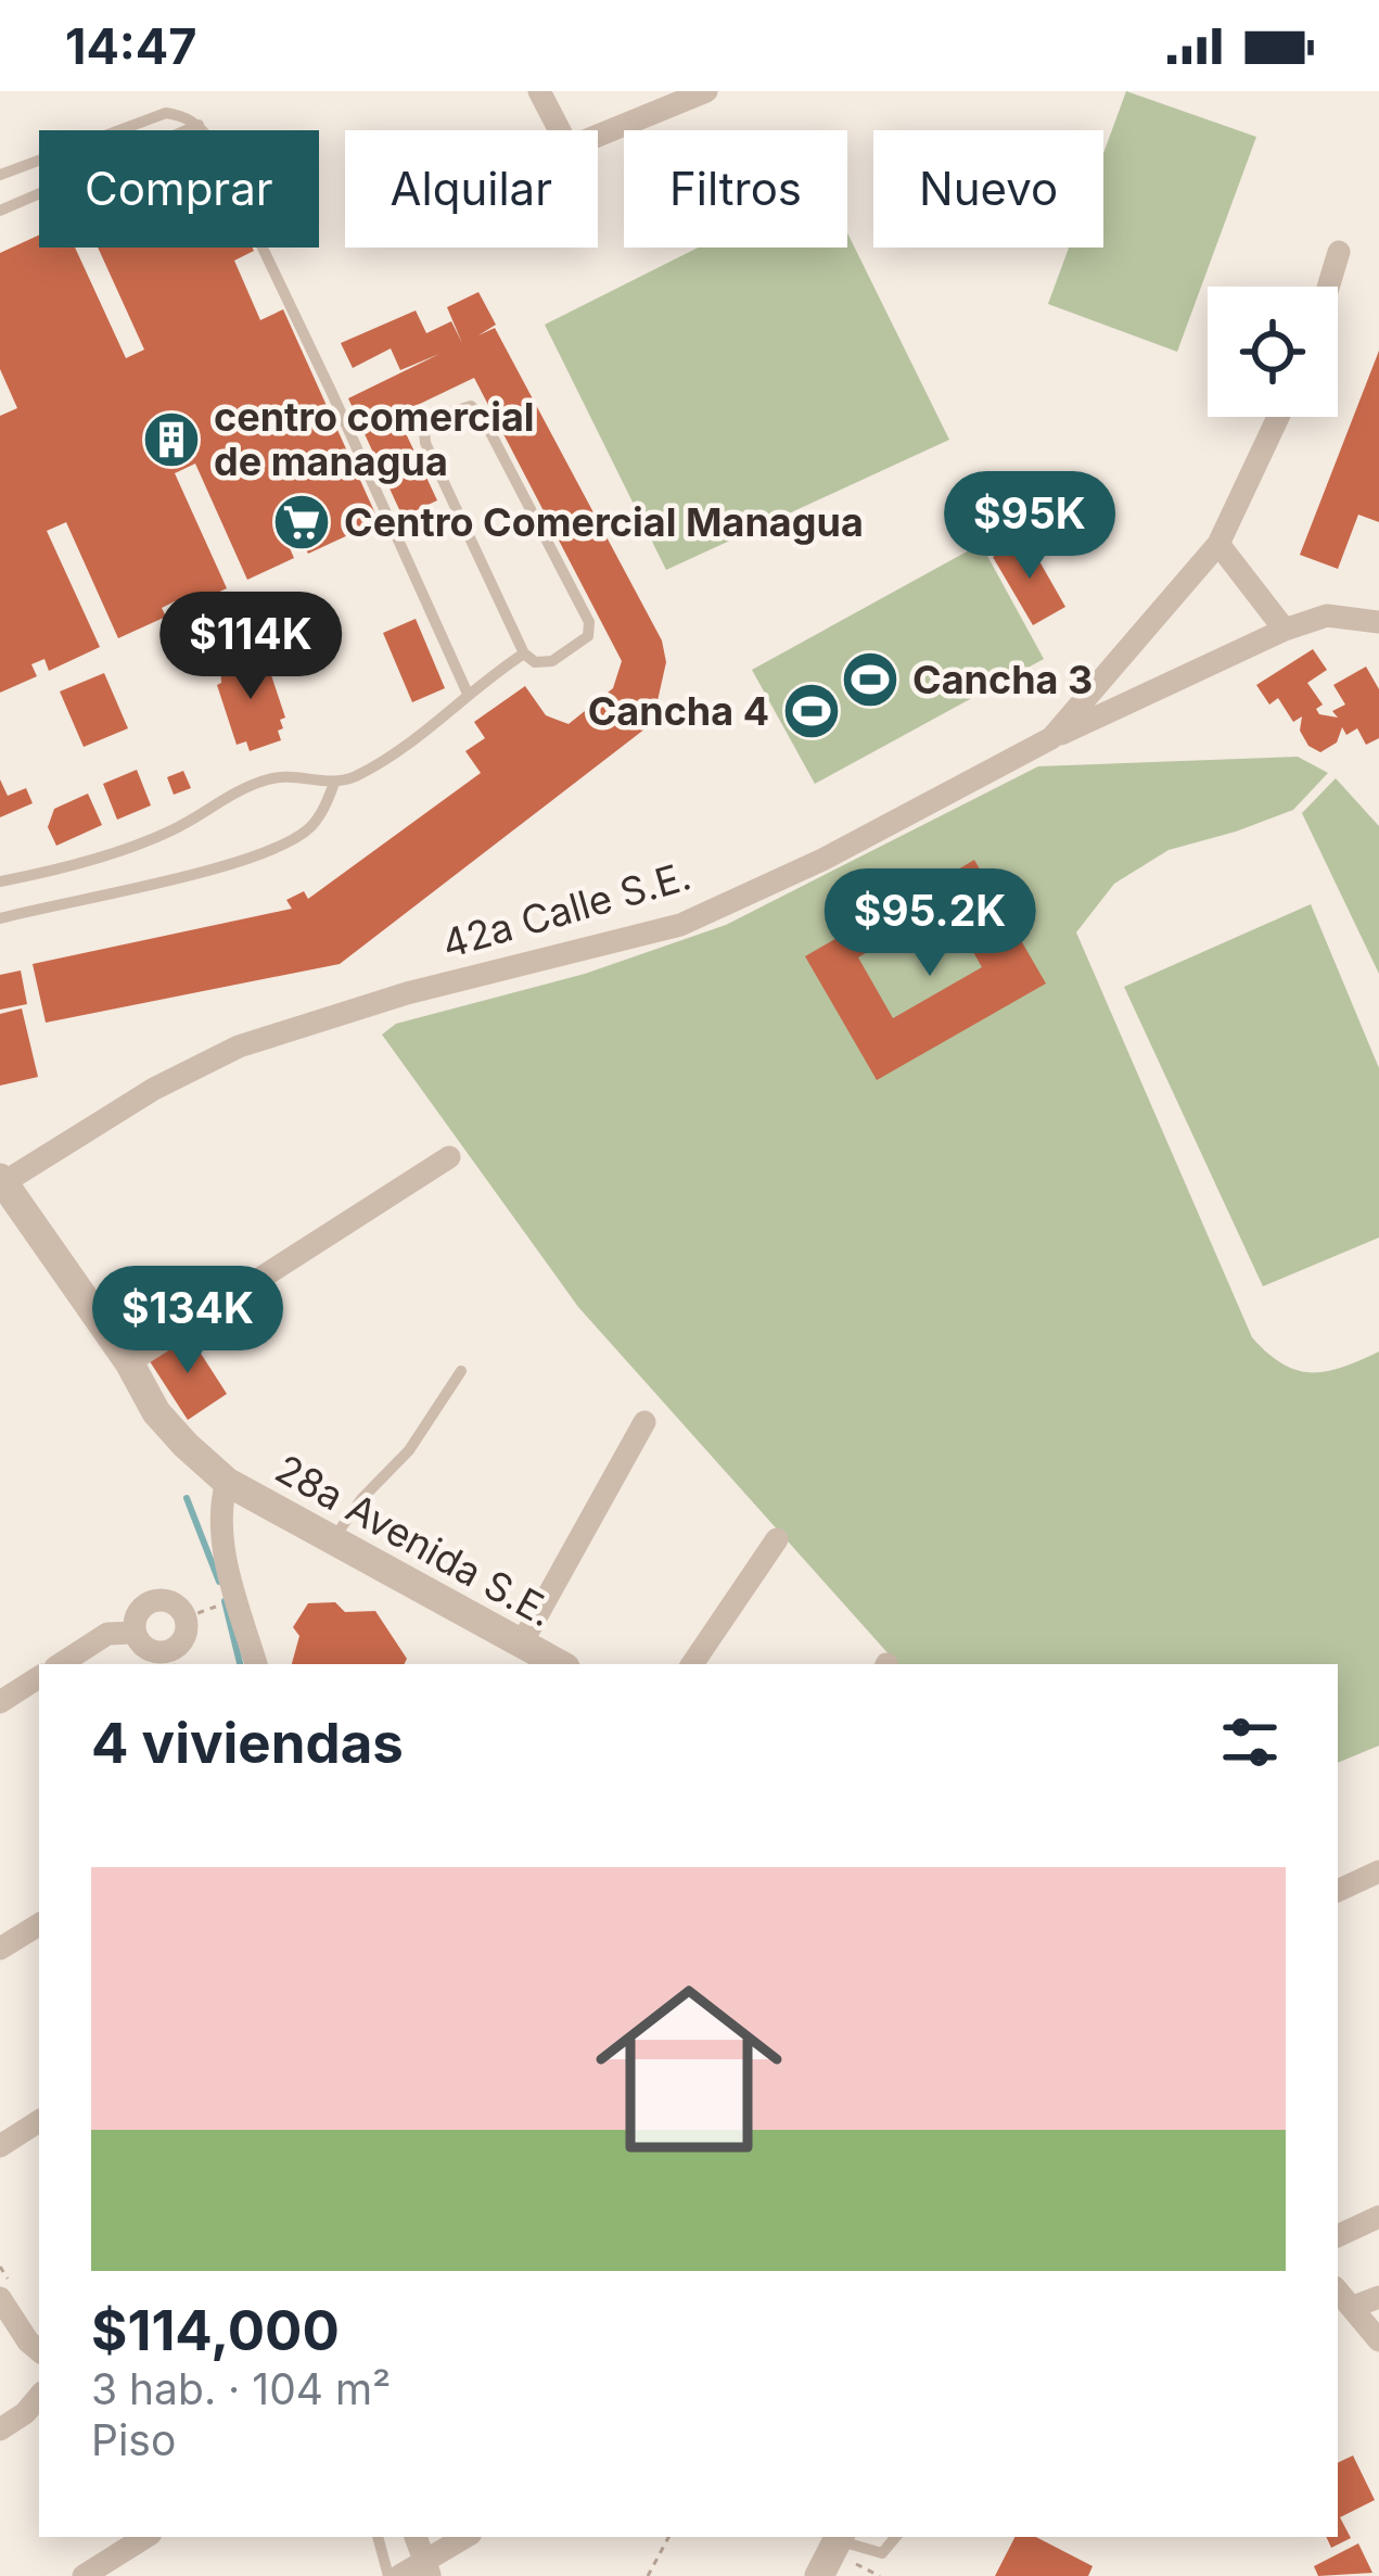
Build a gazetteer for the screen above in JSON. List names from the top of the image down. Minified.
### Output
{"streets":{"street":["42a Calle S.E.","28a Avenida S.E."]},"crossings":[["42a Calle S.E.","28a Avenida S.E."]],"places":{"building":["centro comercial de managua"],"supermarket":["Centro Comercial Managua"],"sports":["Cancha 3","Cancha 4"]},"page":{"status":"14:47","chip":["Comprar","Alquilar","Filtros","Nuevo"],"price":["$95K","$114K","$95.2K","$134K"],"heading":"4 viviendas","list":[{"name":"$114,000","note":"3 hab. · 104 m² · Piso"}]}}
